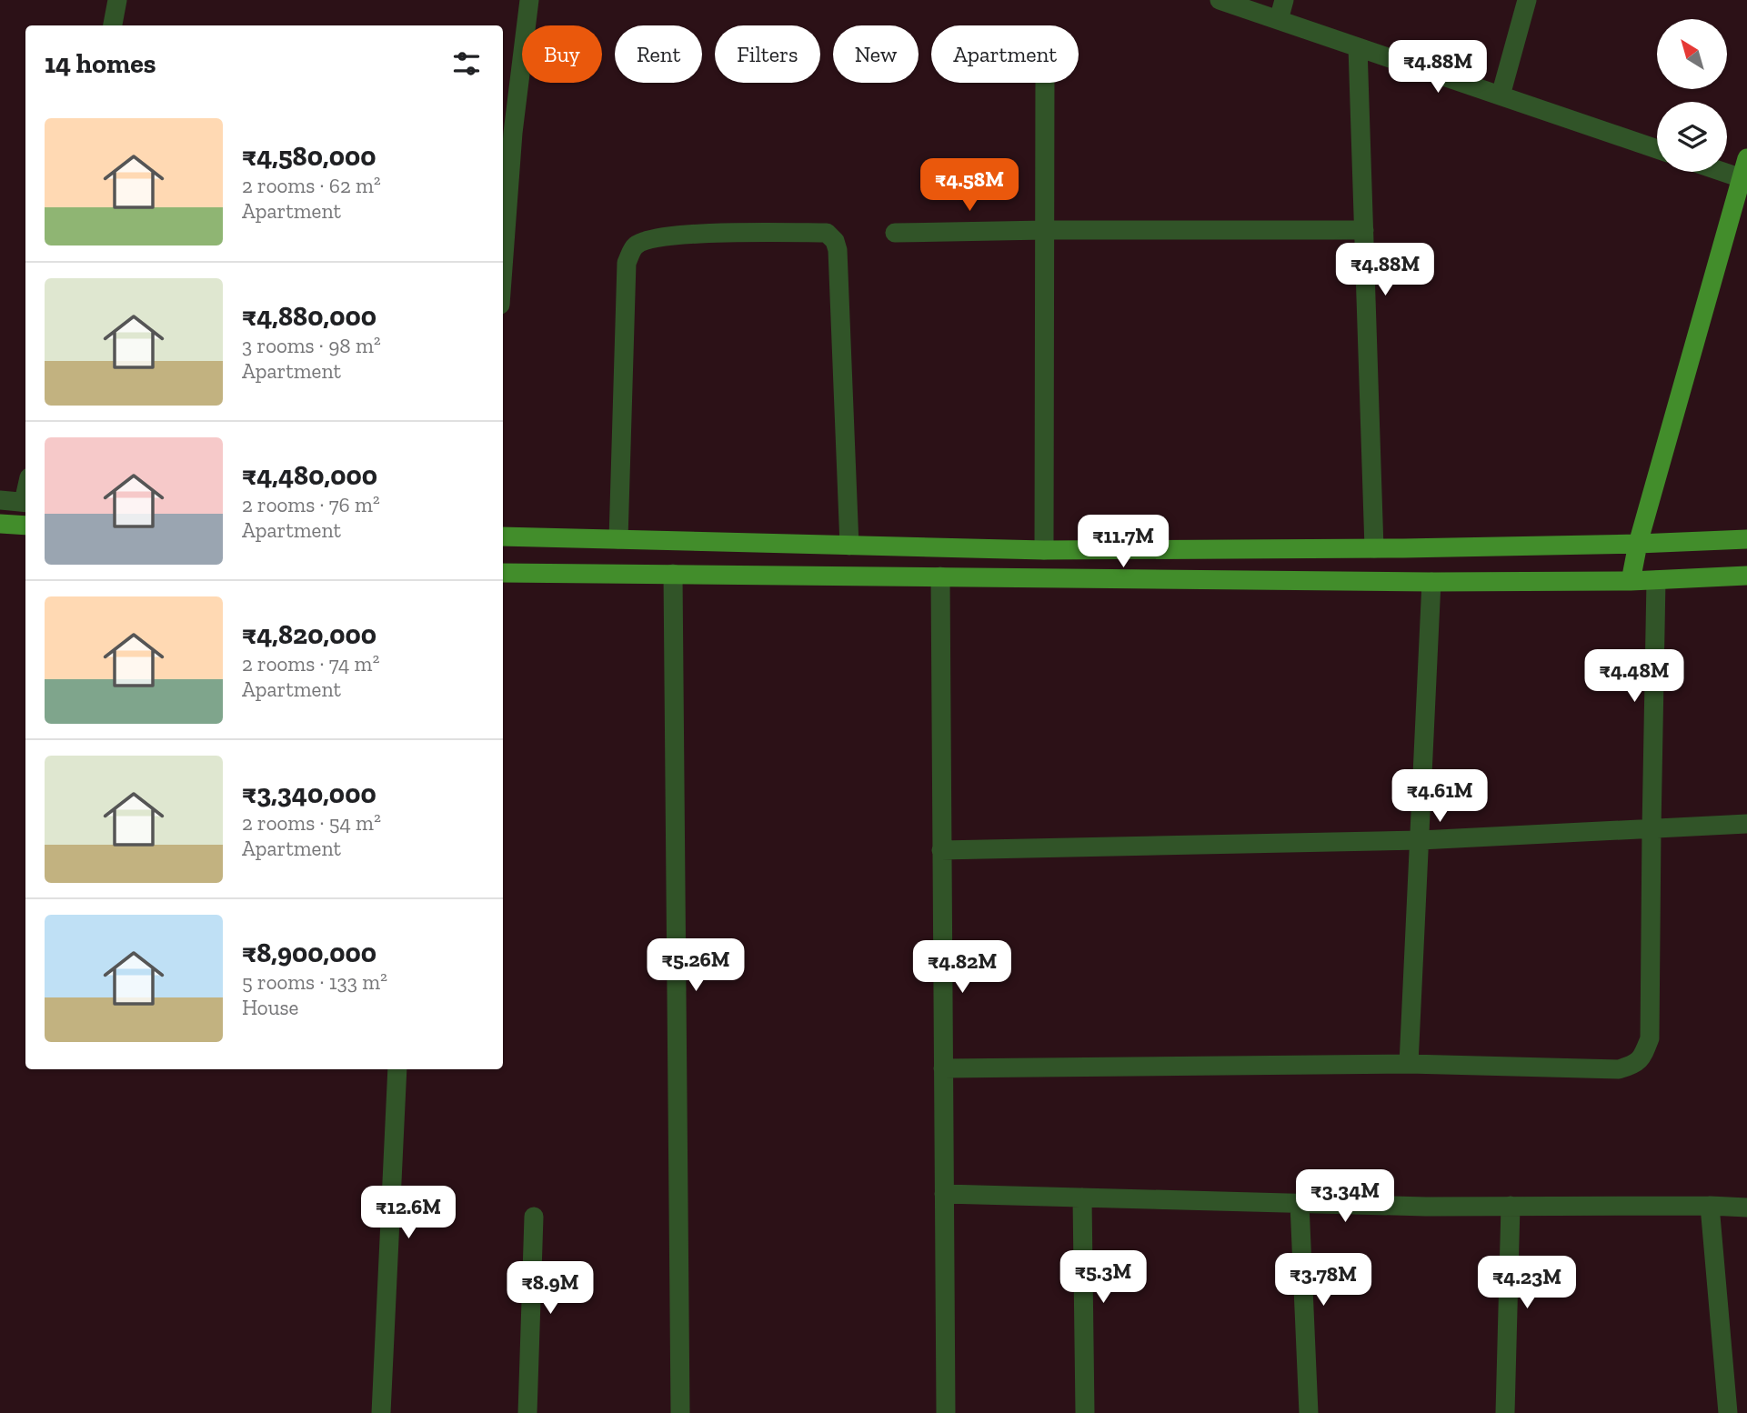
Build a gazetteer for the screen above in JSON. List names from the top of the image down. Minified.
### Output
{"north":"top left","page":{"chip":["Buy","Rent","Filters","New","Apartment"],"heading":"14 homes","price":["₹4.88M","₹4.58M","₹4.88M","₹11.7M","₹4.48M","₹4.61M","₹5.26M","₹4.82M","₹3.34M","₹12.6M","₹5.3M","₹3.78M","₹4.23M","₹8.9M"],"list":[{"name":"₹4,580,000","note":"2 rooms · 62 m² · Apartment"},{"name":"₹4,880,000","note":"3 rooms · 98 m² · Apartment"},{"name":"₹4,480,000","note":"2 rooms · 76 m² · Apartment"},{"name":"₹4,820,000","note":"2 rooms · 74 m² · Apartment"},{"name":"₹3,340,000","note":"2 rooms · 54 m² · Apartment"},{"name":"₹8,900,000","note":"5 rooms · 133 m² · House"}]}}
